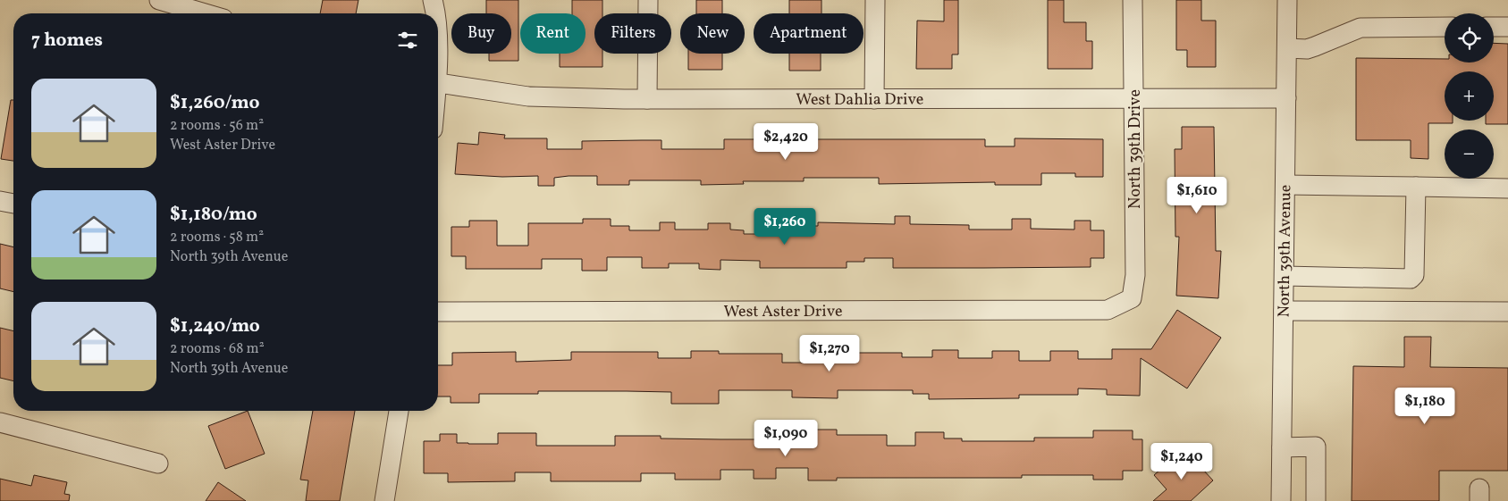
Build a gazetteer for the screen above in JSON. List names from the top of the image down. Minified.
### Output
{"streets":{"street":["West Dahlia Drive","North 39th Drive","North 39th Avenue","West Aster Drive"]},"crossings":[["West Dahlia Drive","North 39th Drive"],["West Dahlia Drive","North 39th Avenue"],["North 39th Drive","West Aster Drive"]],"page":{"map_buttons":["+","−"],"chip":["Buy","Rent","Filters","New","Apartment"],"heading":"7 homes","list":[{"name":"$1,260/mo","note":"2 rooms · 56 m² · West Aster Drive"},{"name":"$1,180/mo","note":"2 rooms · 58 m² · North 39th Avenue"},{"name":"$1,240/mo","note":"2 rooms · 68 m² · North 39th Avenue"}],"price":["$2,420","$1,610","$1,260","$1,270","$1,180","$1,090","$1,240"]}}
